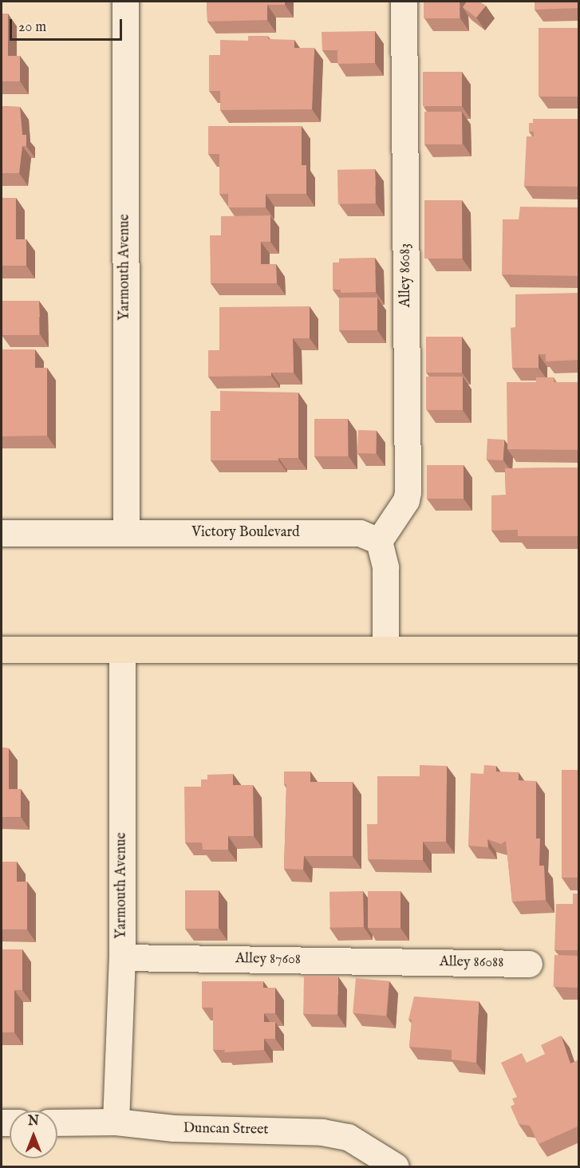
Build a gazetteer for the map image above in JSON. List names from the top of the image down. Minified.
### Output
{"streets":{"street":["Yarmouth Avenue","Alley 86083","Victory Boulevard","Alley 87608","Alley 86088","Duncan Street"]},"crossings":[["Yarmouth Avenue","Victory Boulevard"],["Yarmouth Avenue","Alley 87608"],["Yarmouth Avenue","Duncan Street"],["Alley 86083","Victory Boulevard"],["Alley 87608","Alley 86088"]],"scale_bar":"20 m","north":"top"}
